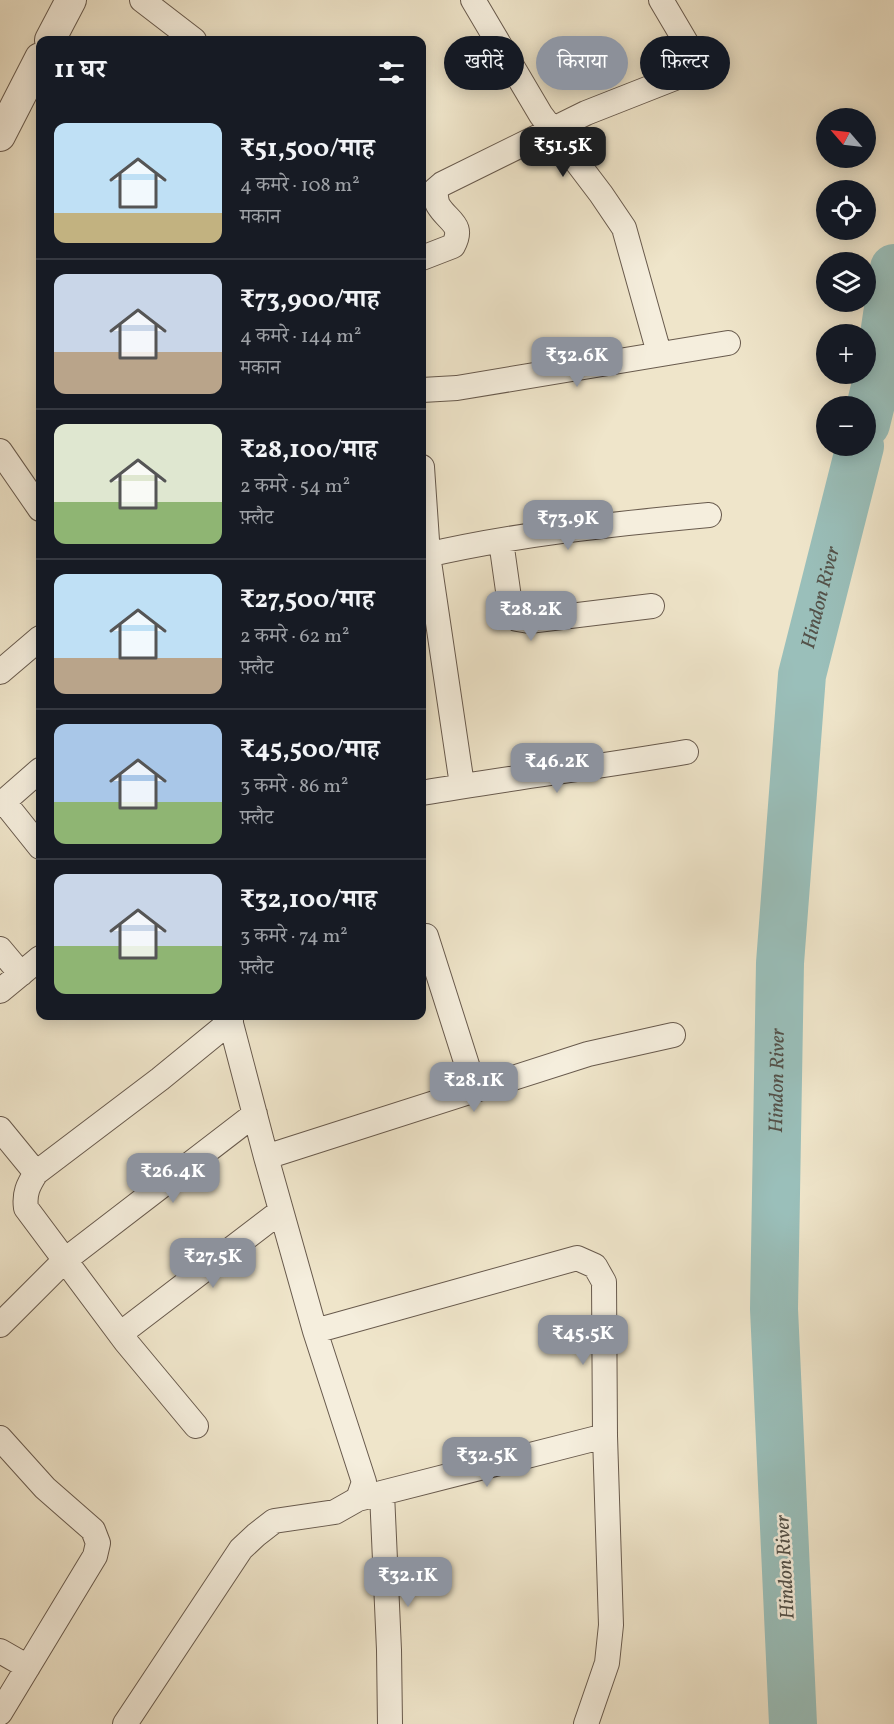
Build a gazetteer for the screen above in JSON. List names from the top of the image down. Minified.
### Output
{"water":["Hindon River"],"north":"top left","page":{"chip":["खरीदें","किराया","फ़िल्टर"],"heading":"11 घर","map_buttons":["+","−"],"list":[{"name":"₹51,500/माह","note":"4 कमरे · 108 m² · मकान"},{"name":"₹73,900/माह","note":"4 कमरे · 144 m² · मकान"},{"name":"₹28,100/माह","note":"2 कमरे · 54 m² · फ़्लैट"},{"name":"₹27,500/माह","note":"2 कमरे · 62 m² · फ़्लैट"},{"name":"₹45,500/माह","note":"3 कमरे · 86 m² · फ़्लैट"},{"name":"₹32,100/माह","note":"3 कमरे · 74 m² · फ़्लैट"}],"price":["₹51.5K","₹32.6K","₹73.9K","₹28.2K","₹46.2K","₹28.1K","₹26.4K","₹27.5K","₹45.5K","₹32.5K","₹32.1K"]}}
